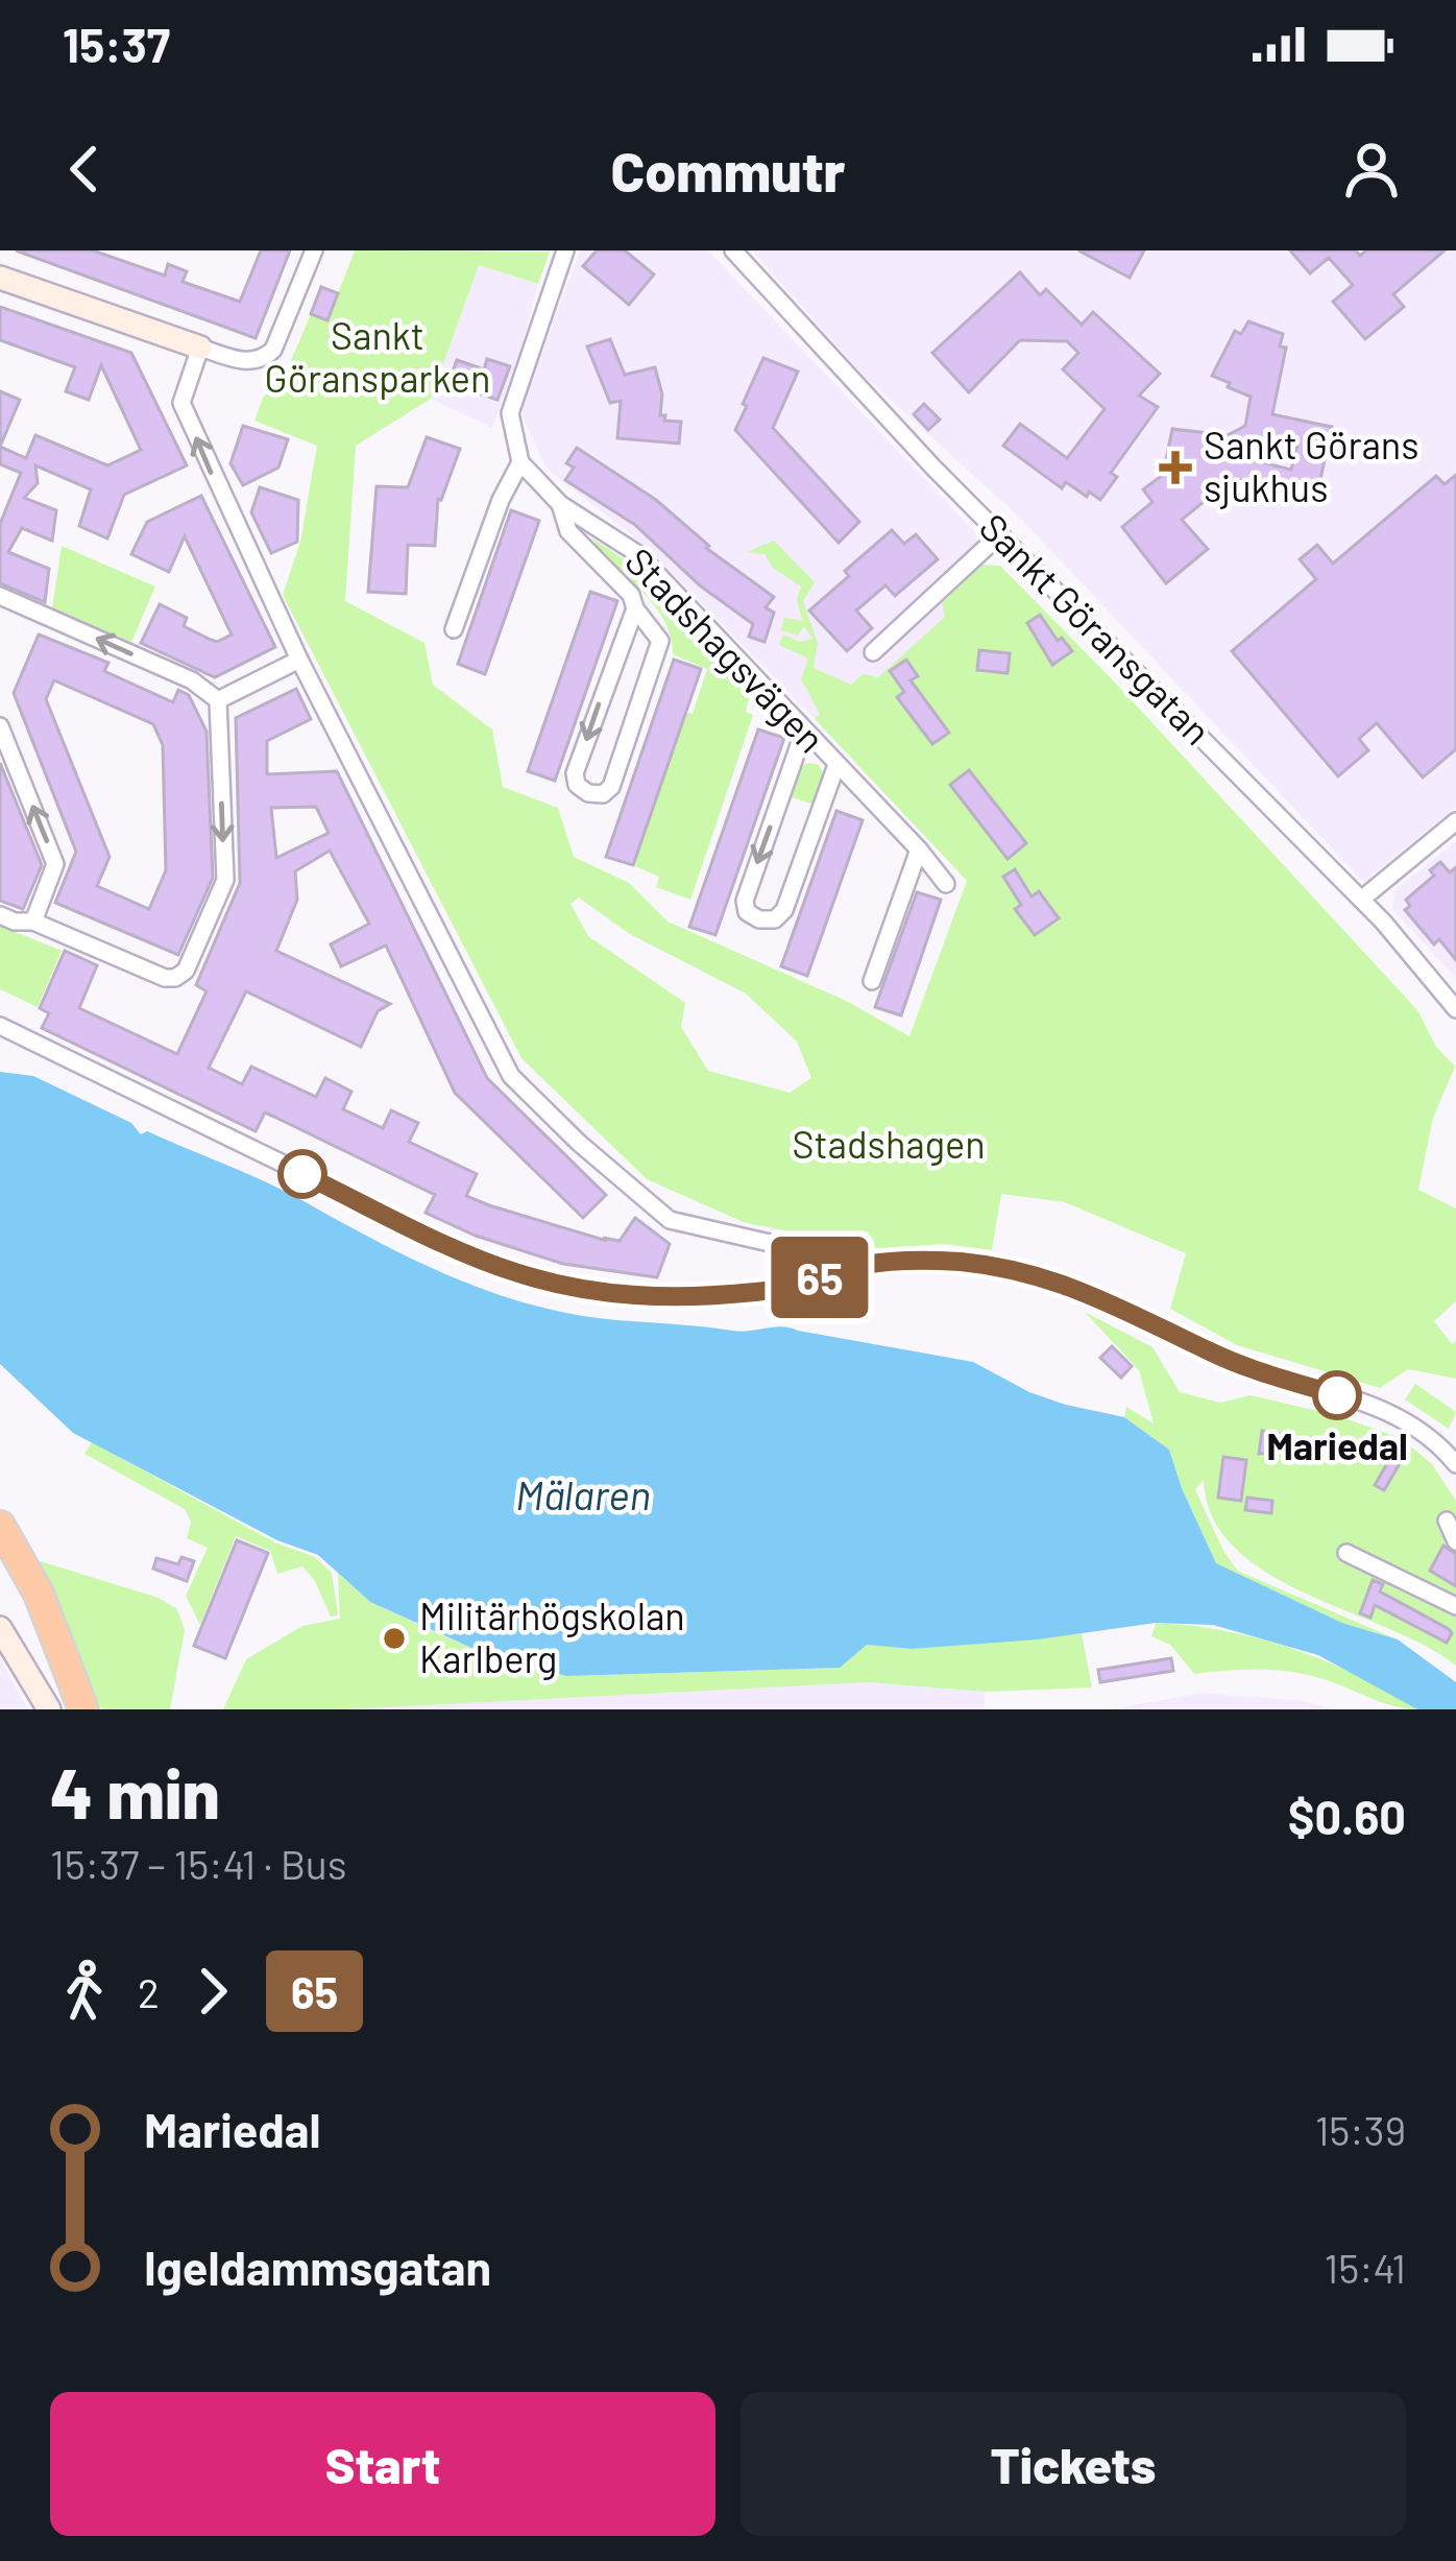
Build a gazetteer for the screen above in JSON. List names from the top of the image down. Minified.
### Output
{"streets":{"street":["Sankt Göransgatan","Stadshagsvägen"]},"water":["Mälaren"],"parks":["Sankt Göransparken","Stadshagen"],"places":{"health":["Sankt Görans sjukhus"],"other":["Mariedal","Militärhögskolan Karlberg"]},"lines":["bus line 65"],"page":{"status":"15:37","header":"Commutr","on_map":"65","heading":["4 min","15:37 – 15:41 · Bus","$0.60"],"legs":["2","65"],"list":[{"name":"Mariedal","value":"15:39"},{"name":"Igeldammsgatan","value":"15:41"}],"buttons":["Start","Tickets"]}}
